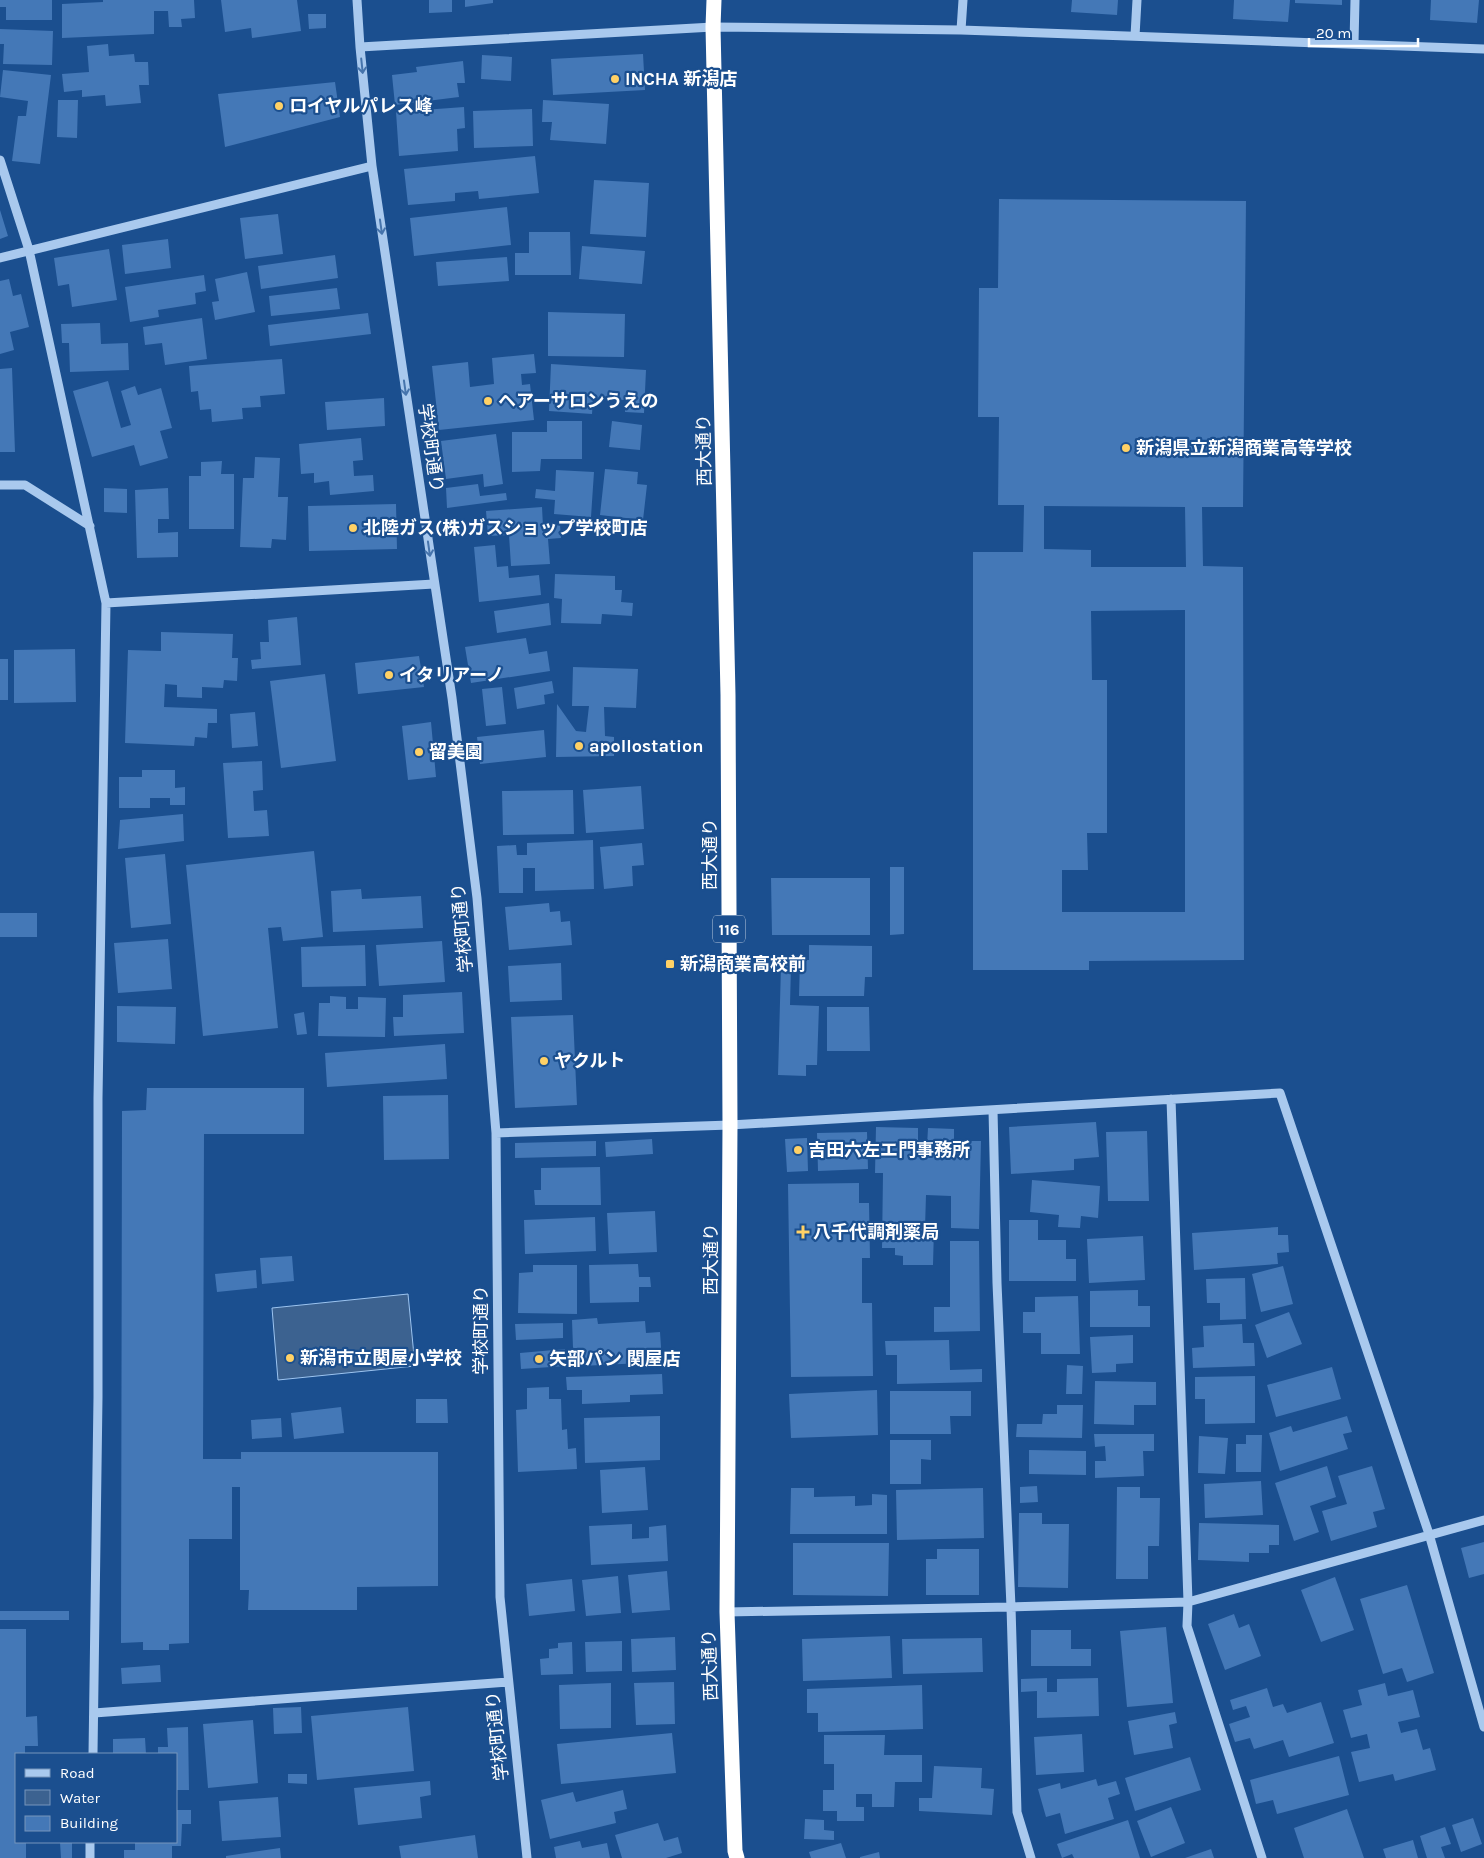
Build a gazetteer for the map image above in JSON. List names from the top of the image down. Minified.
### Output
{"streets":{"highway":["西大通り","116"],"street":["学校町通り"]},"places":{"other":["INCHA 新潟店","ロイヤルパレス峰","ヘアーサロンうえの","新潟県立新潟商業高等学校","北陸ガス(株)ガスショップ学校町店","イタリアーノ","apollostation","留美園","ヤクルト","吉田六左エ門事務所","新潟市立関屋小学校","矢部パン 関屋店"],"transit":["新潟商業高校前"],"health":["八千代調剤薬局"]},"legend":["Road","Water","Building"],"scale_bar":"20 m"}
